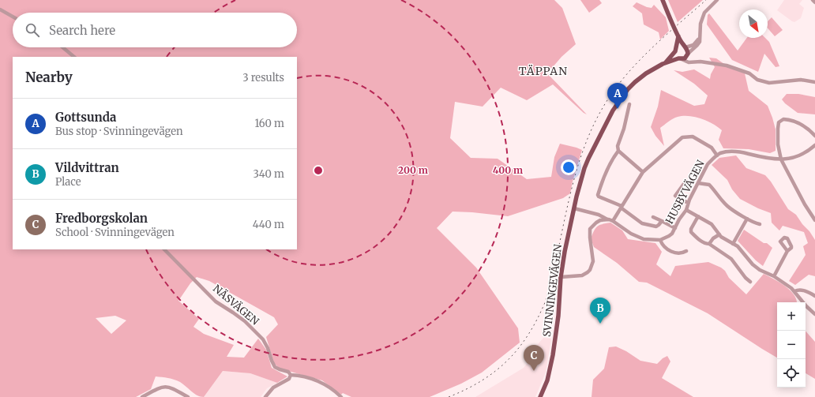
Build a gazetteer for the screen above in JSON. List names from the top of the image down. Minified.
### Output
{"streets":{"main road":["SVINNINGEVÄGEN"],"street":["HUSBYVÄGEN","NÄSVÄGEN"]},"districts":["TÄPPAN"],"north":"bottom right","page":{"search":"Search here","heading":["Nearby","3 results"],"pins":["A","B","C"],"list":[{"mark":"A","name":"Gottsunda","note":"Bus stop · Svinningevägen","value":"160 m"},{"mark":"B","name":"Vildvittran","note":"Place","value":"340 m"},{"mark":"C","name":"Fredborgskolan","note":"School · Svinningevägen","value":"440 m"}],"map_buttons":["+","−"]},"rings":["200 m","400 m"]}
